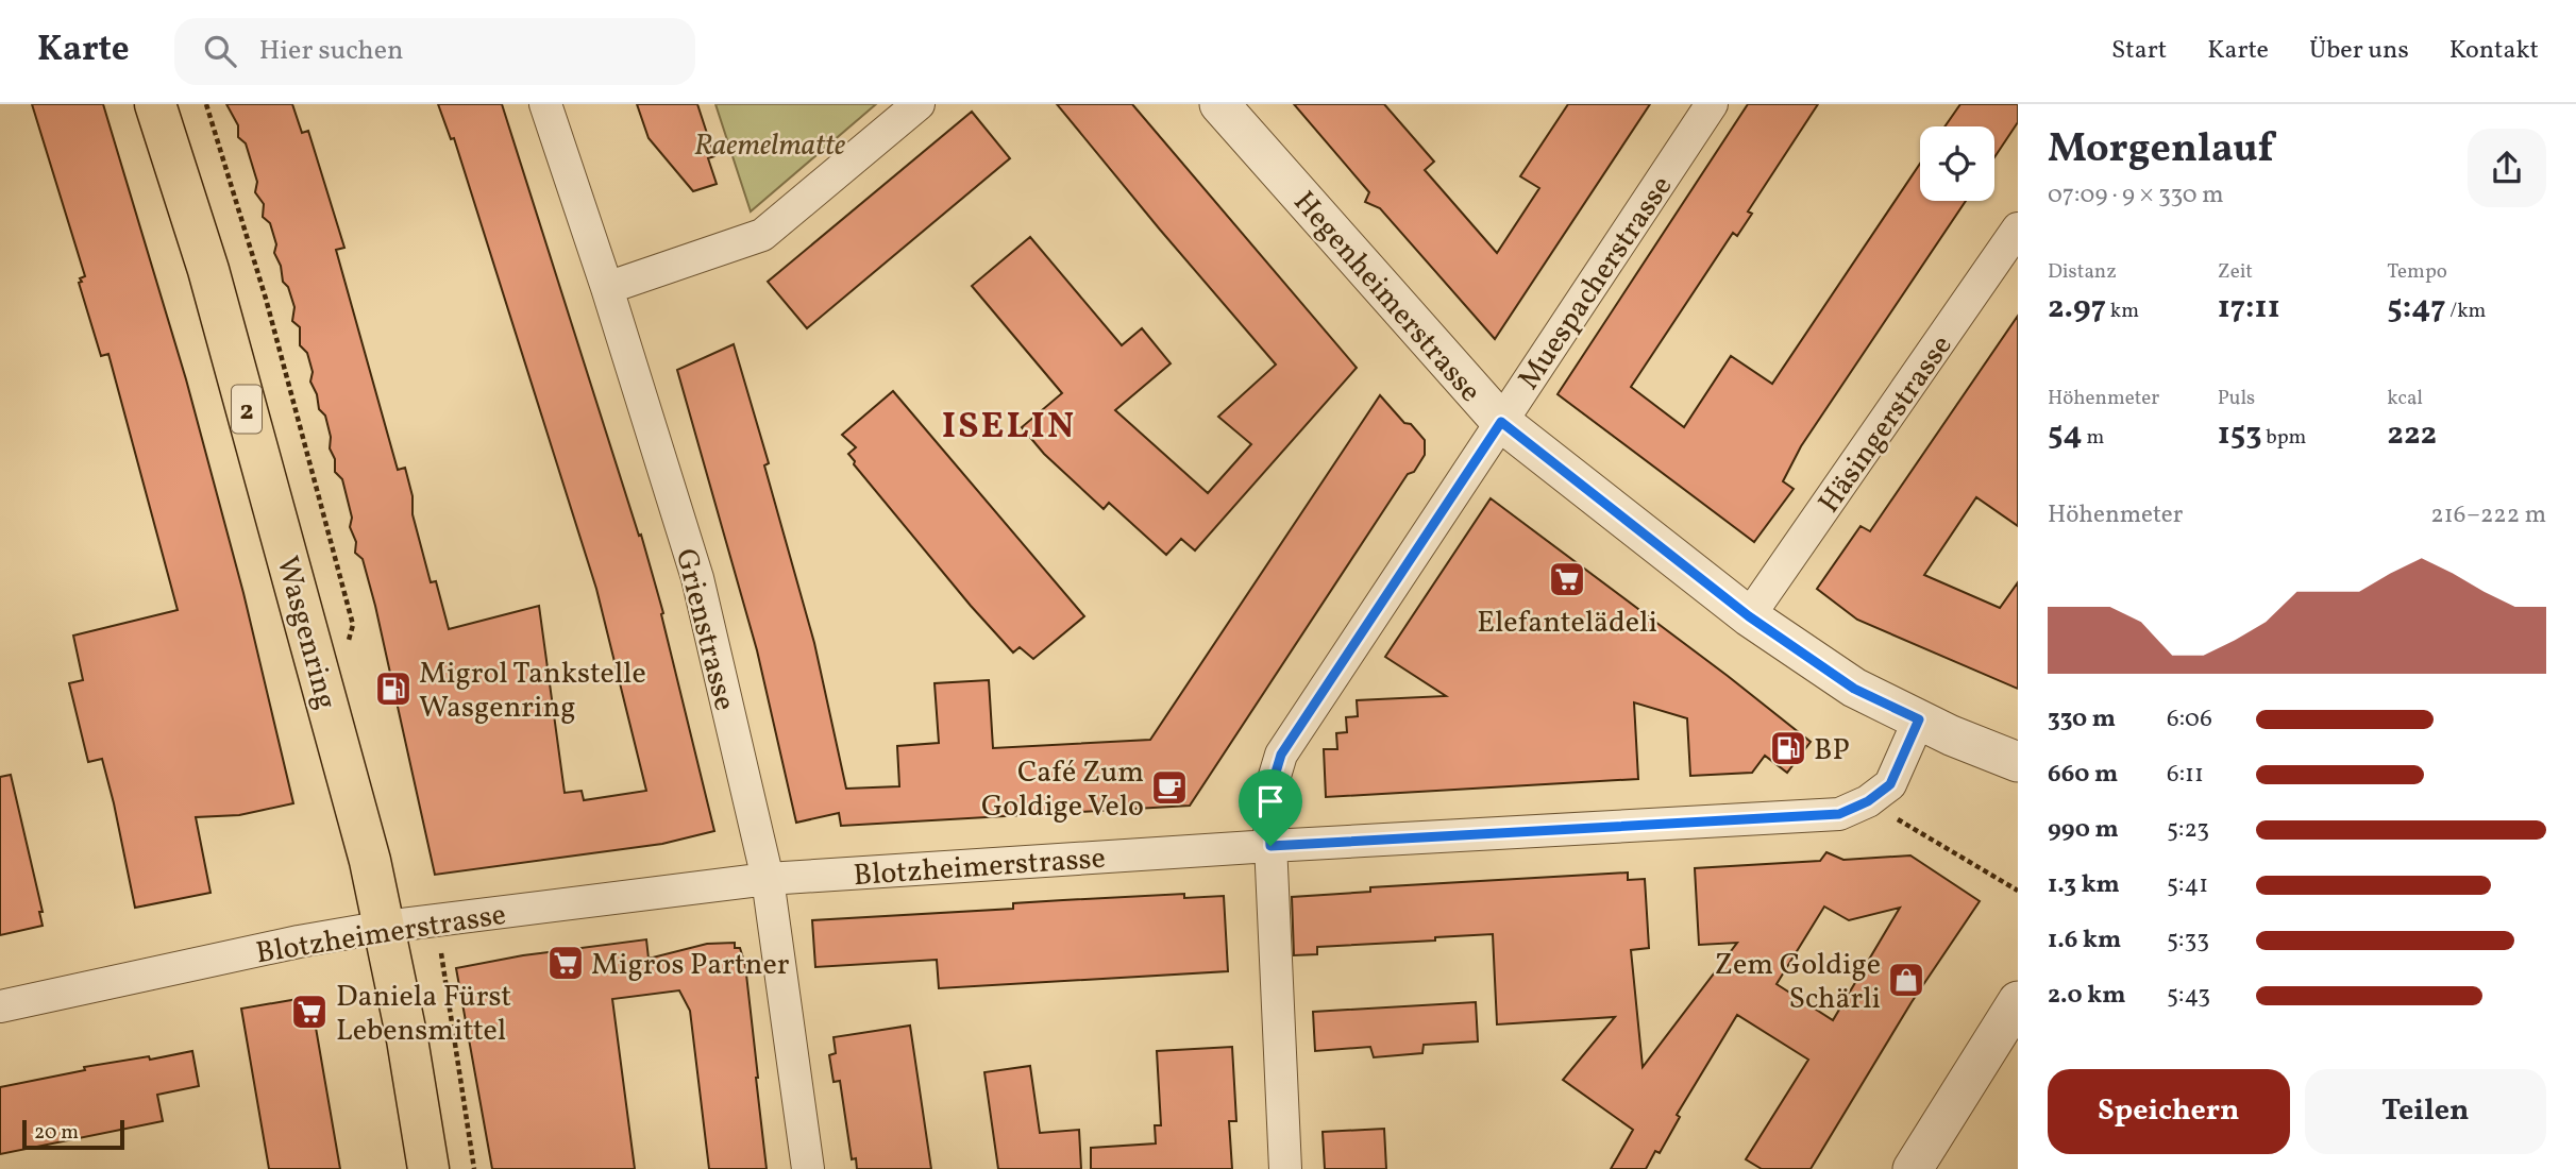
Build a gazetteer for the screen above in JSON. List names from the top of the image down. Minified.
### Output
{"streets":{"main road":["2","Wasgenring"],"street":["Muespacherstrasse","Hegenheimerstrasse","Häsingerstrasse","Grienstrasse","Blotzheimerstrasse"]},"crossings":[["Muespacherstrasse","Hegenheimerstrasse"],["Muespacherstrasse","Blotzheimerstrasse"],["Hegenheimerstrasse","Häsingerstrasse"],["Hegenheimerstrasse","Blotzheimerstrasse"],["Grienstrasse","Blotzheimerstrasse"],["Wasgenring","Blotzheimerstrasse"]],"districts":["ISELIN"],"parks":["Raemelmatte"],"places":{"supermarket":["Elefantelädeli","Migros Partner","Daniela Fürst Lebensmittel"],"fuel station":["Migrol Tankstelle Wasgenring","BP"],"cafe":["Café Zum Goldige Velo"],"shop":["Zem Goldige Schärli"]},"scale_bar":"20 m","page":{"header":"Karte","search":"Hier suchen","nav":["Start","Karte","Über uns","Kontakt"],"heading":["Morgenlauf","07:09 · 9 × 330 m"],"stats":[["Distanz","2.97 km"],["Zeit","17:11"],["Tempo","5:47 /km"],["Höhenmeter","54 m"],["Puls","153 bpm"],["kcal","222"]],"chart":["Höhenmeter","216–222 m"],"list":[{"name":"330 m","note":"6:06"},{"name":"660 m","note":"6:11"},{"name":"990 m","note":"5:23"},{"name":"1.3 km","note":"5:41"},{"name":"1.6 km","note":"5:33"},{"name":"2.0 km","note":"5:43"}],"buttons":["Speichern","Teilen"],"scale":"20 m"}}
